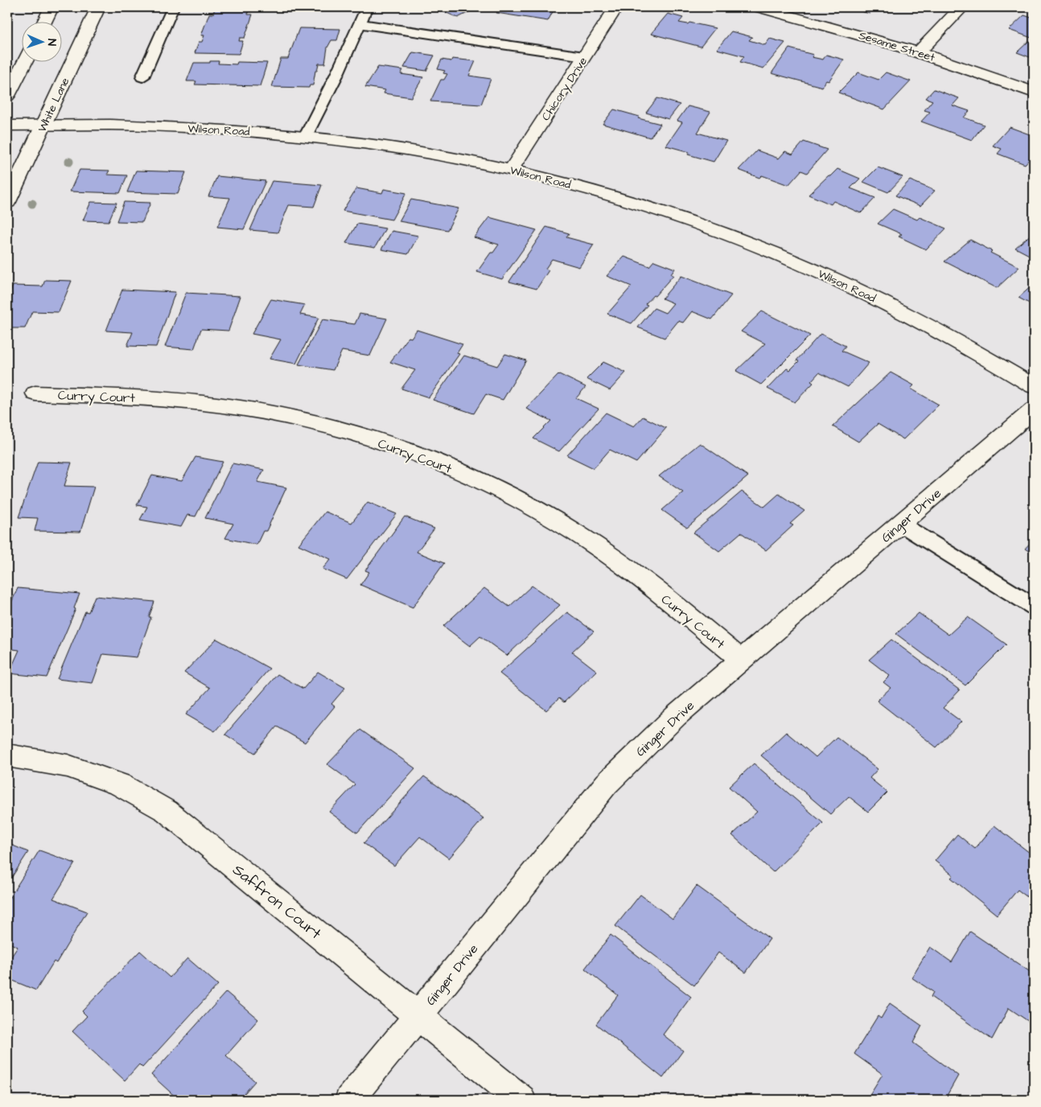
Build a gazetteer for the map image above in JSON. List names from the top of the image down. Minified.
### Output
{"streets":{"street":["Sesame Street","Chicory Drive","White Lane","Wilson Road","Curry Court","Ginger Drive","Saffron Court"]},"crossings":[["Chicory Drive","Wilson Road"],["White Lane","Wilson Road"],["Curry Court","Ginger Drive"],["Ginger Drive","Saffron Court"]],"north":"right"}
